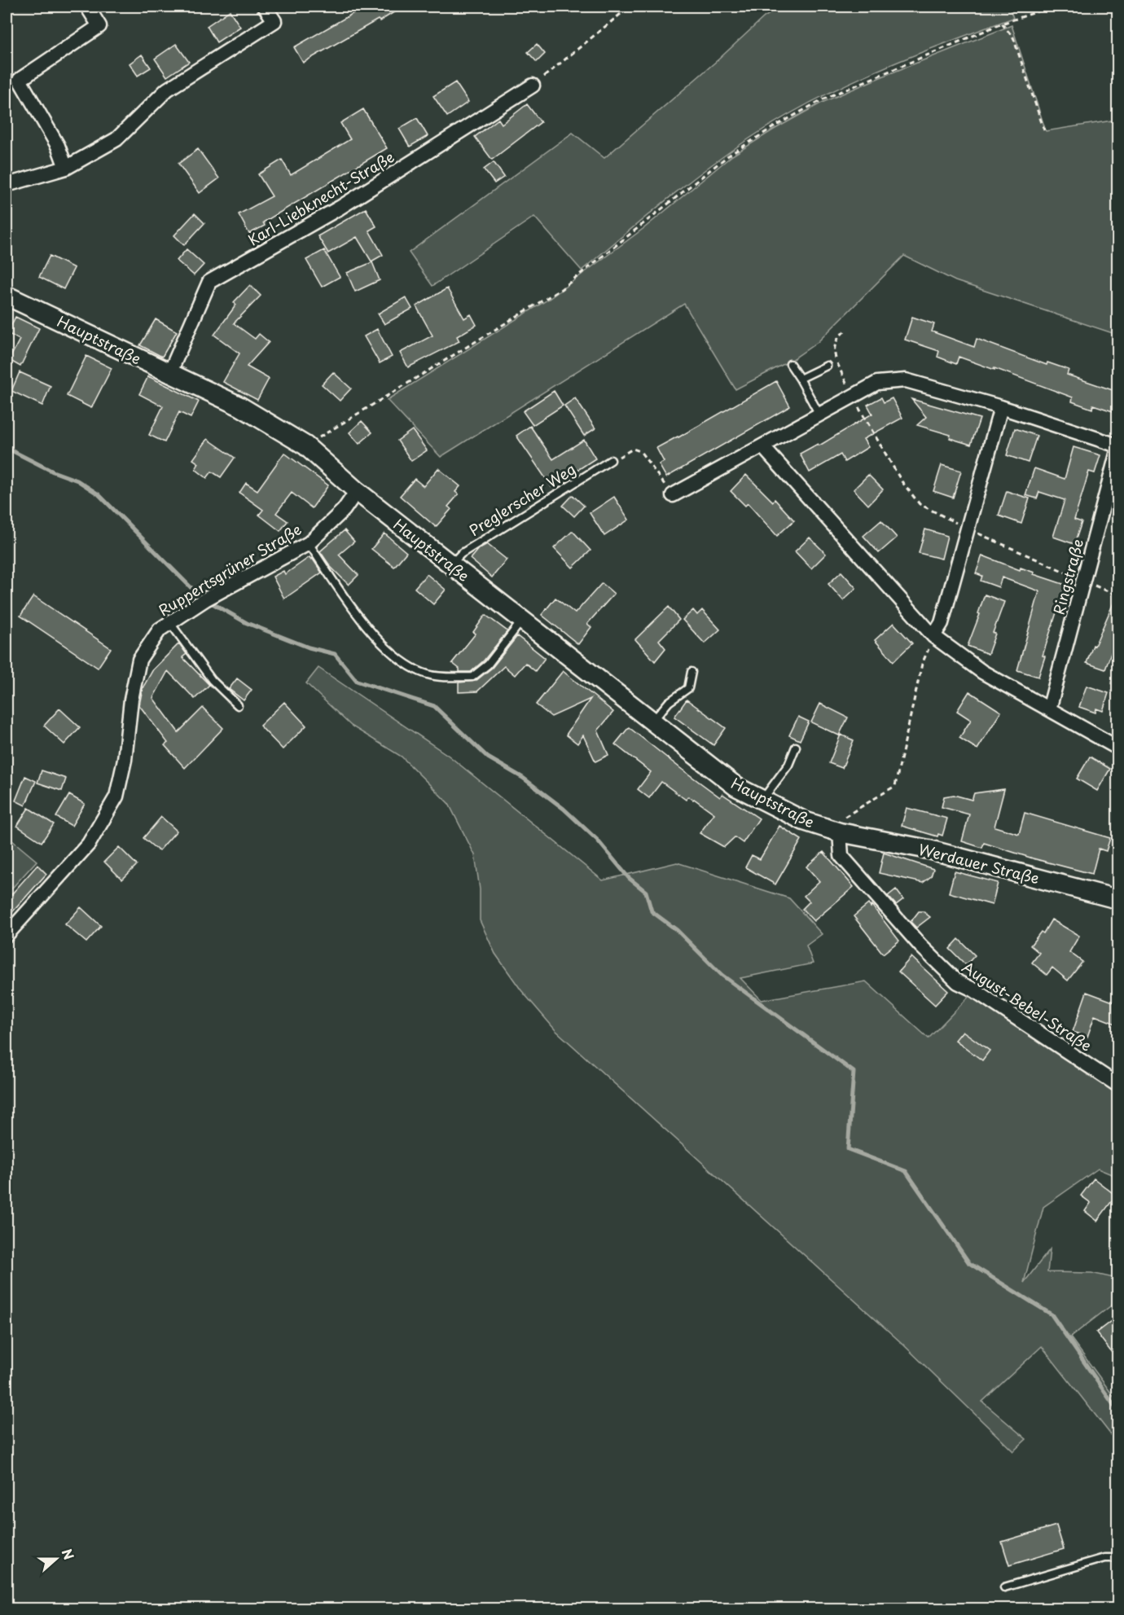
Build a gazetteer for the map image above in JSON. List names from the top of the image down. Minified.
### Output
{"streets":{"main road":["Hauptstraße","Werdauer Straße"],"street":["Karl-Liebknecht-Straße","Ruppertsgrüner Straße","Ringstraße","August-Bebel-Straße"],"lane":["Preglerscher Weg"]},"crossings":[["Karl-Liebknecht-Straße","Hauptstraße"],["Hauptstraße","Preglerscher Weg"],["Hauptstraße","Ruppertsgrüner Straße"],["Hauptstraße","Werdauer Straße"],["Hauptstraße","August-Bebel-Straße"],["Werdauer Straße","August-Bebel-Straße"]],"north":"right"}
